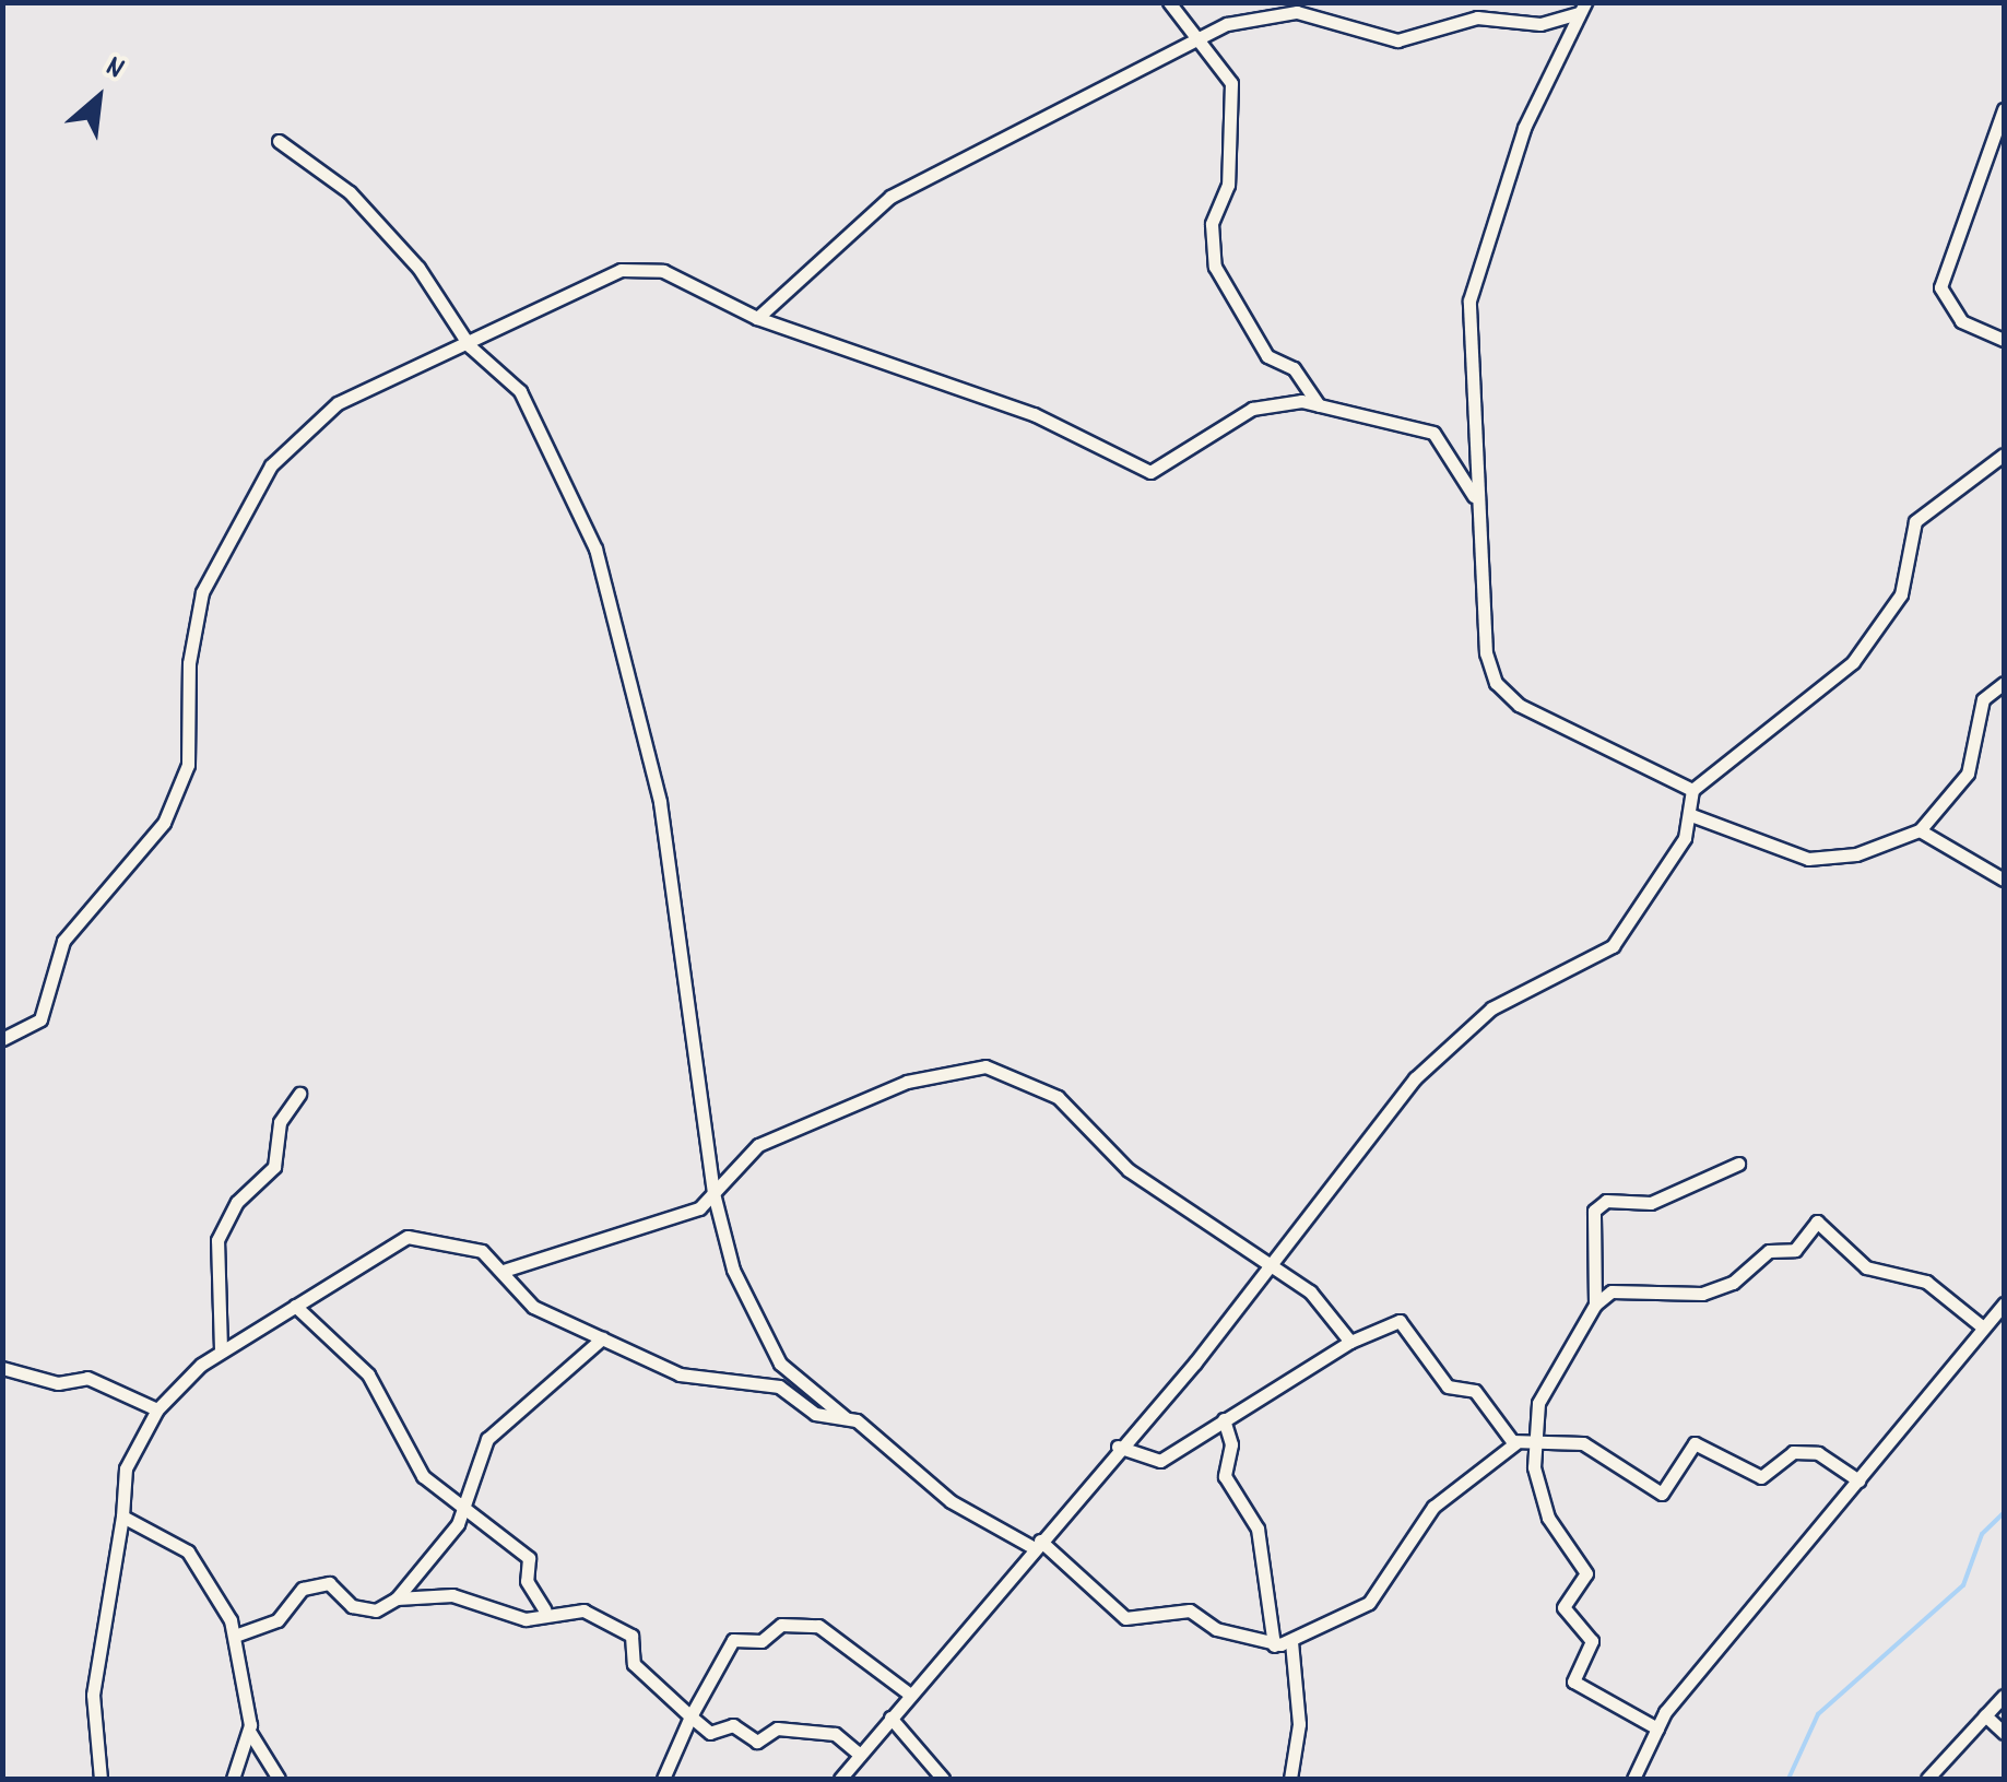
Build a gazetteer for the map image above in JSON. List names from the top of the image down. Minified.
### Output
{"north":"top right"}
